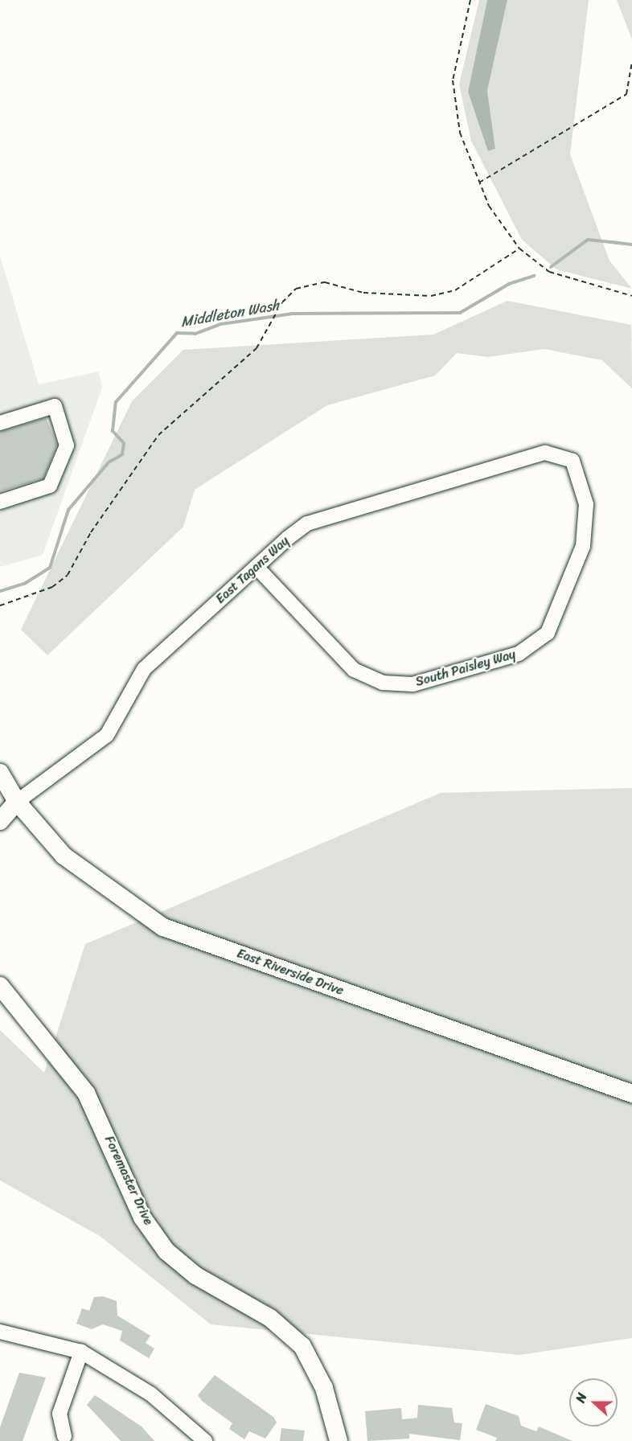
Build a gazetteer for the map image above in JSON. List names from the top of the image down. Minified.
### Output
{"streets":{"main road":["East Riverside Drive","Foremaster Drive"],"street":["East Tagans Way","South Paisley Way"]},"crossings":[["East Tagans Way","South Paisley Way"],["East Tagans Way","East Riverside Drive"]],"water":["Middleton Wash"],"north":"left"}
